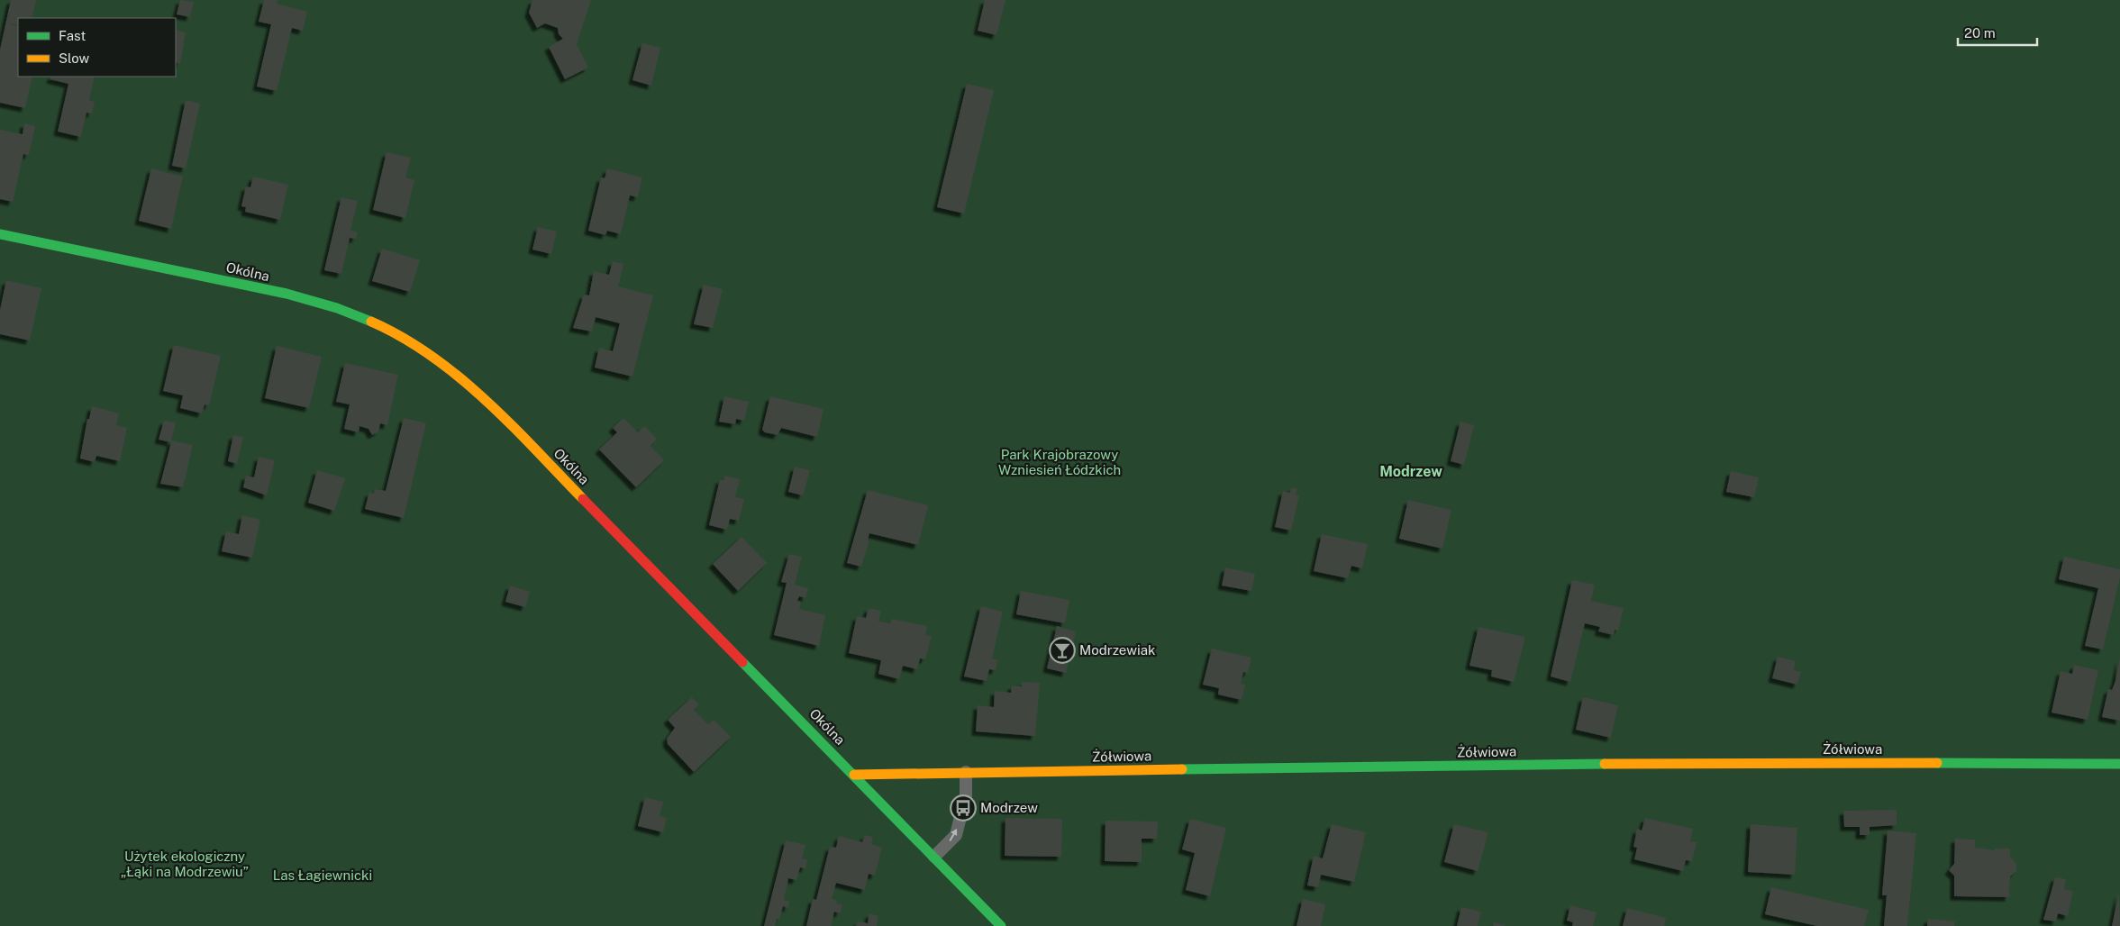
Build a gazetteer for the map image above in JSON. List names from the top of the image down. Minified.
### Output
{"streets":{"street":["Okólna","Żółwiowa"]},"crossings":[["Okólna","Żółwiowa"]],"districts":["Modrzew"],"parks":["Park Krajobrazowy Wzniesień Łódzkich","Użytek ekologiczny „Łąki na Modrzewiu”","Las Łagiewnicki"],"places":{"bar":["Modrzewiak"],"bus stop":["Modrzew"]},"legend":["Fast","Slow"],"scale_bar":"20 m"}
